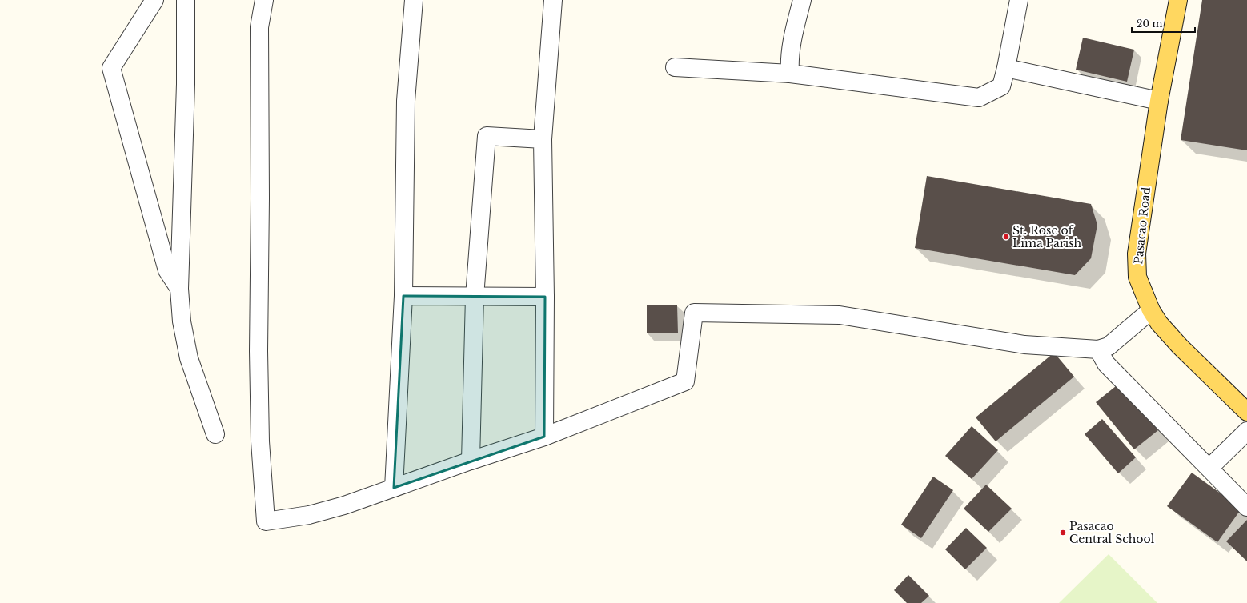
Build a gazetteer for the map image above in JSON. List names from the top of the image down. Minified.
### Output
{"streets":{"main road":["Pasacao Road"]},"places":["St. Rose of Lima Parish","Pasacao Central School"],"scale_bar":"20 m"}
